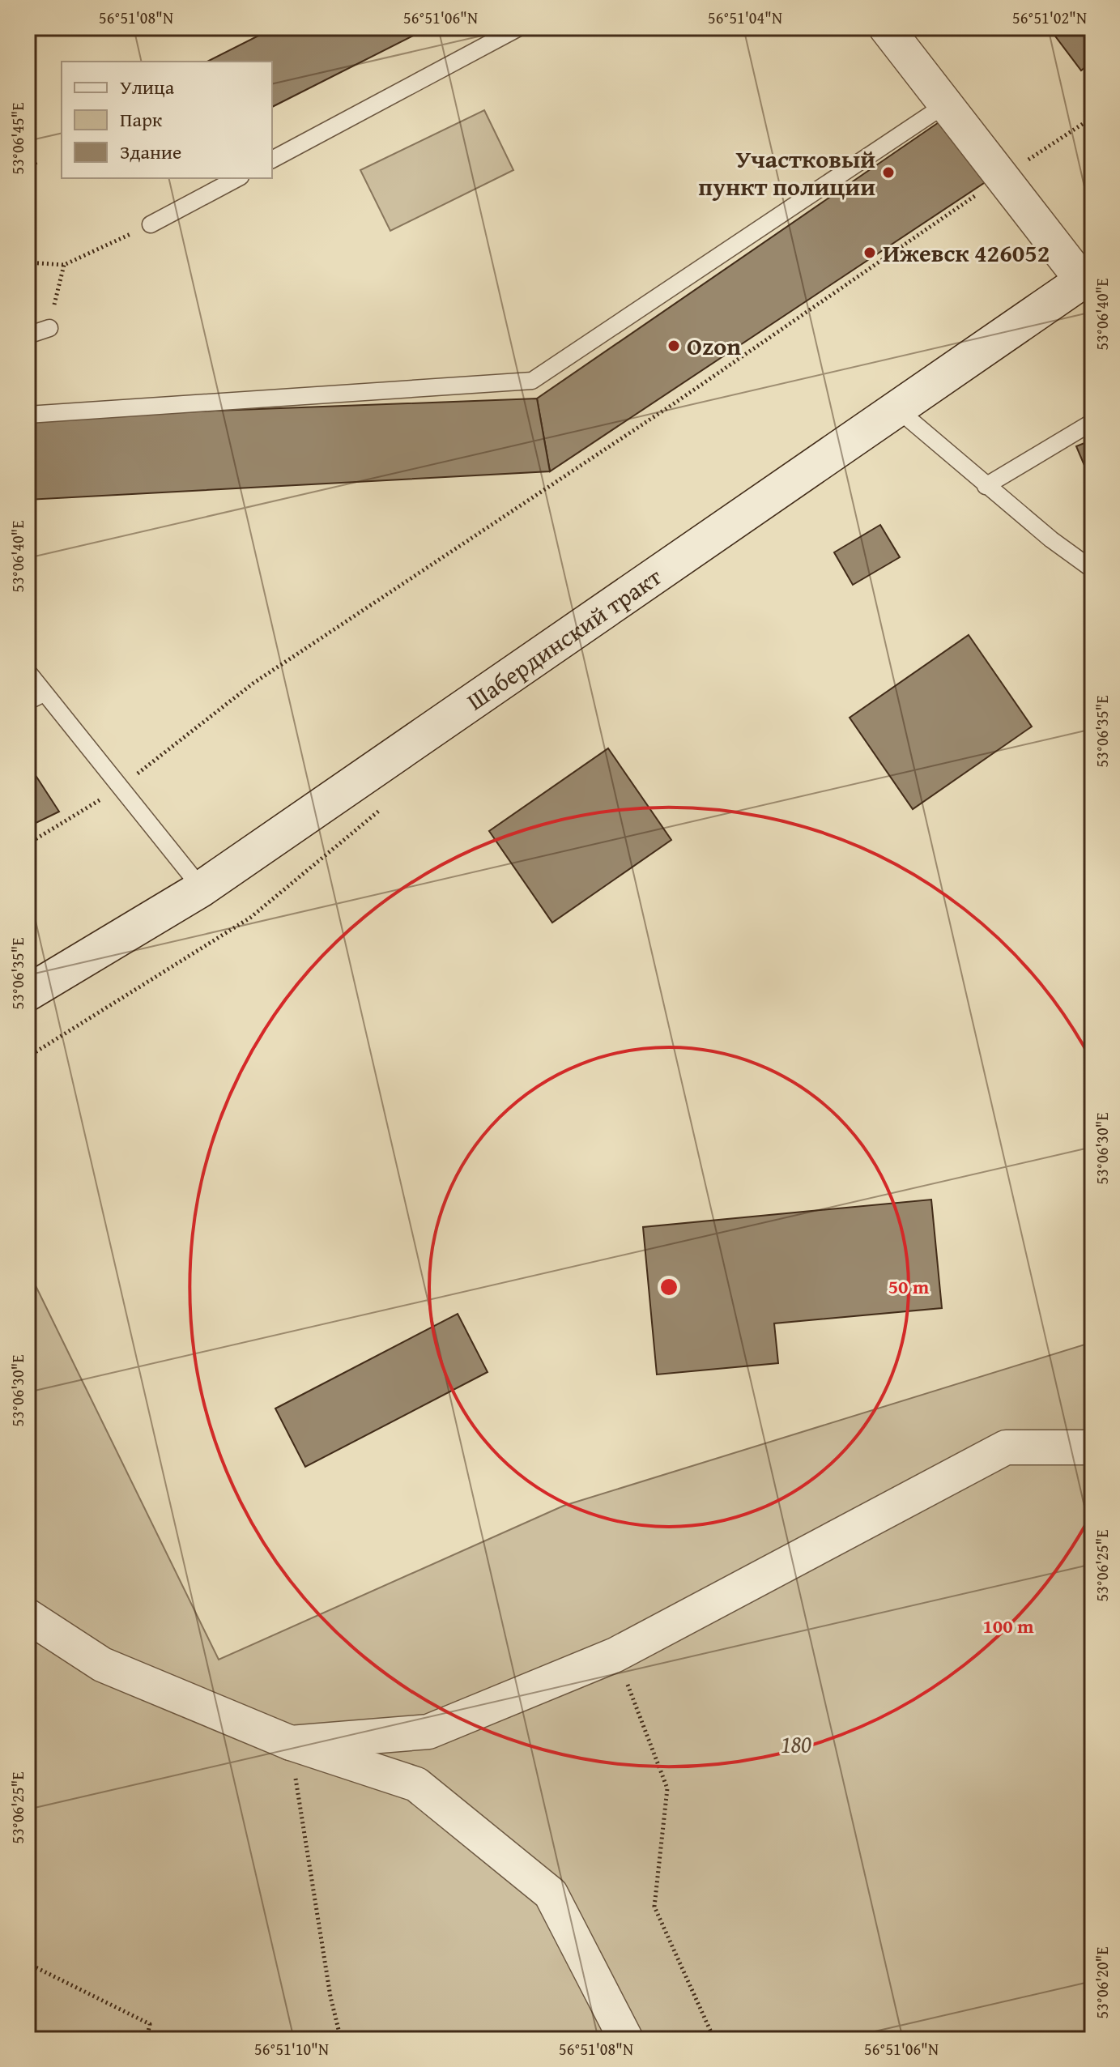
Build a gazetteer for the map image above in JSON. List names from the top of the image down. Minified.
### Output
{"streets":{"main road":["Шабердинский тракт"]},"parks":["180"],"places":["Участковый пункт полиции","Ижевск 426052","Ozon"],"legend":["Улица","Парк","Здание"],"coordinates":["56°51'08\"N","56°51'06\"N","56°51'04\"N","56°51'02\"N","53°06'45\"E","53°06'40\"E","53°06'35\"E","53°06'30\"E","53°06'25\"E","53°06'20\"E","56°51'10\"N"],"rings":["50 m","100 m"]}
